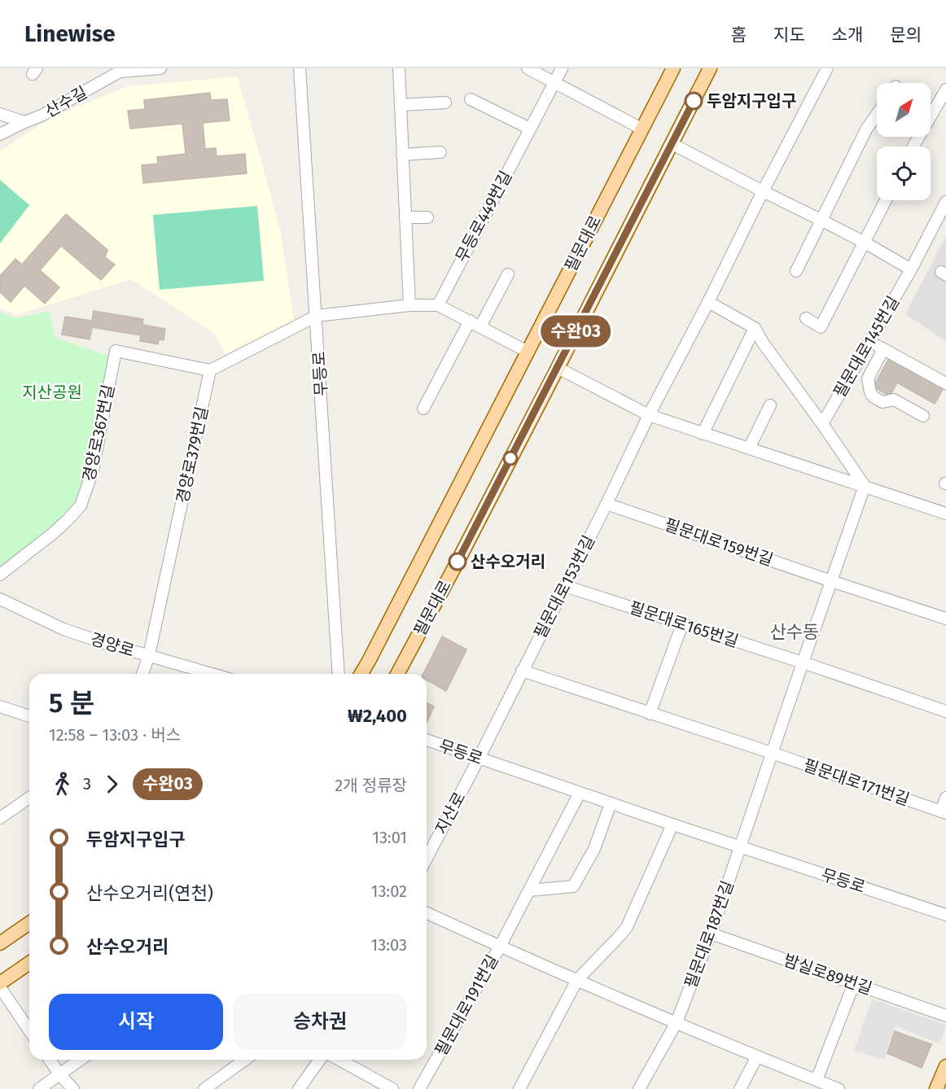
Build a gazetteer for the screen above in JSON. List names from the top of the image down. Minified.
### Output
{"streets":{"main road":["필문대로"],"street":["산수길","무등로449번길","필문대로145번길","무등로","경양로367번길","경양로379번길","필문대로159번길","필문대로153번길","필문대로165번길","경양로","필문대로171번길","지산로","필문대로187번길","밤실로89번길","필문대로191번길"]},"crossings":[["무등로","필문대로153번길"],["무등로","지산로"],["무등로","필문대로187번길"],["경양로367번길","경양로379번길"],["경양로379번길","경양로"],["필문대로159번길","필문대로153번길"],["필문대로153번길","필문대로165번길"],["필문대로153번길","필문대로171번길"],["필문대로153번길","지산로"],["필문대로187번길","밤실로89번길"]],"districts":["산수동"],"parks":["지산공원"],"places":["두암지구입구","산수오거리"],"lines":["bus line 수완03"],"north":"top right","page":{"header":"Linewise","nav":["홈","지도","소개","문의"],"on_map":"수완03","heading":["5 분","12:58 – 13:03 · 버스","₩2,400"],"legs":["3","수완03","2개 정류장"],"list":[{"name":"두암지구입구","value":"13:01"},{"name":"산수오거리(연천)","value":"13:02"},{"name":"산수오거리","value":"13:03"}],"buttons":["시작","승차권"]}}
